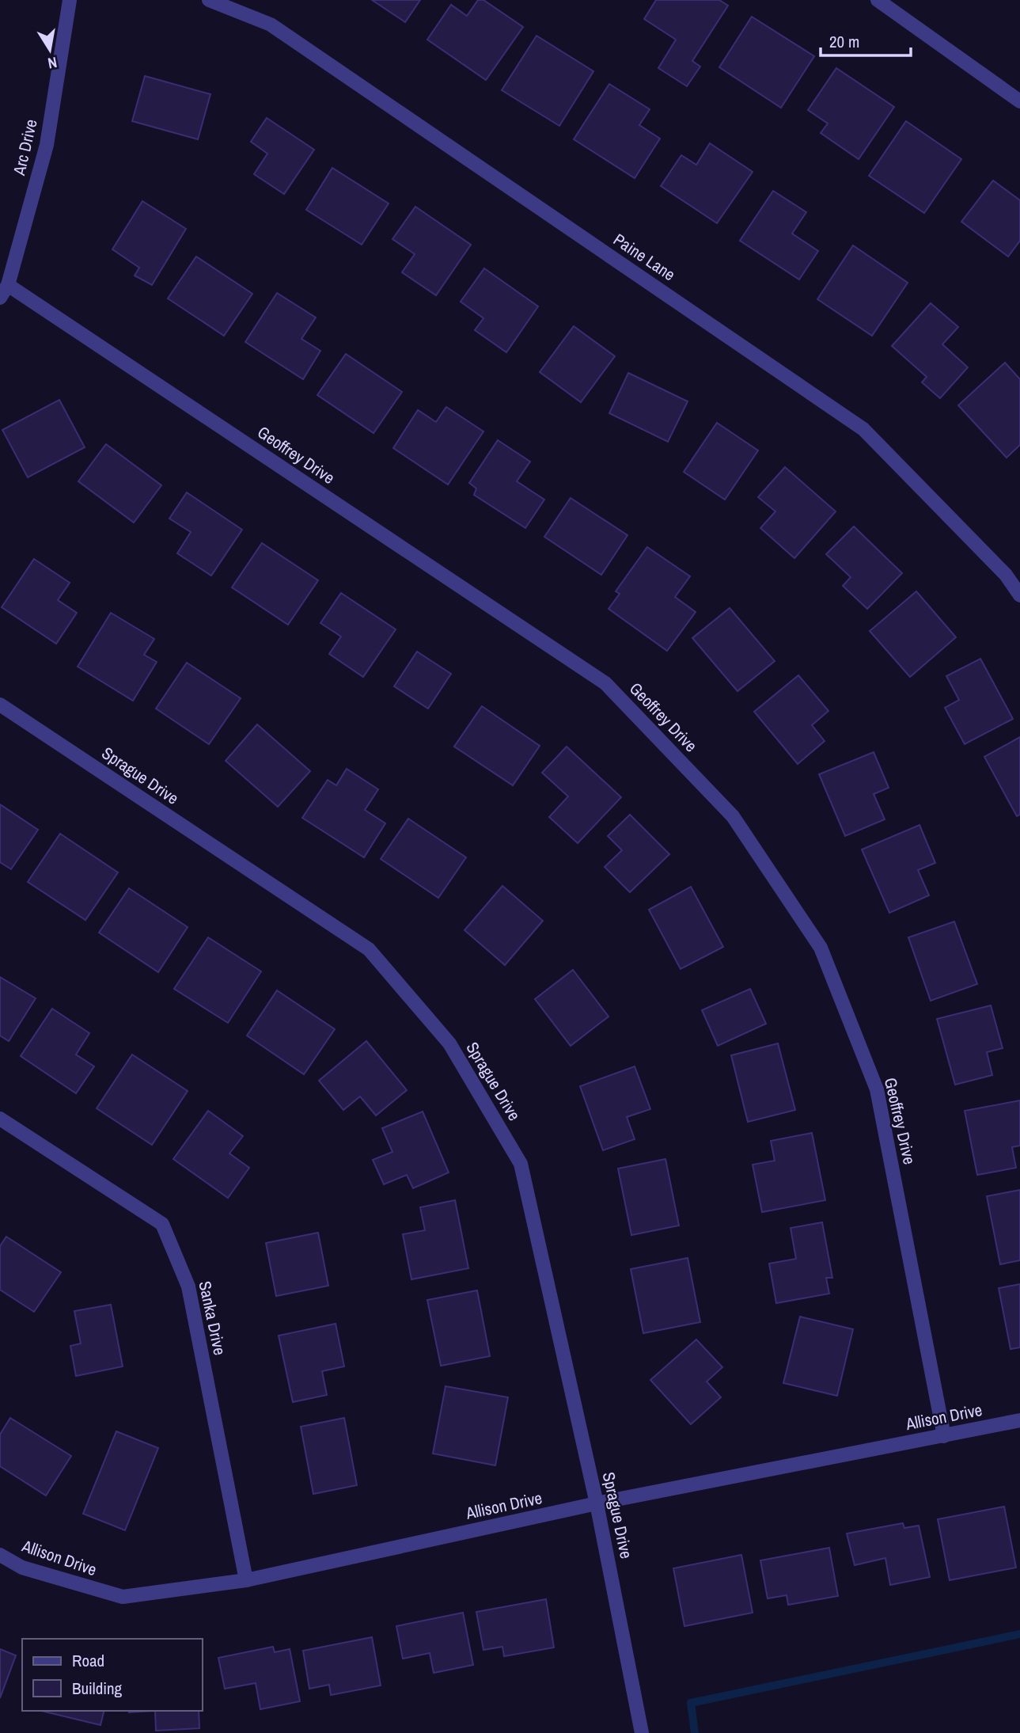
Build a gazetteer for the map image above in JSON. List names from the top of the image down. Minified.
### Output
{"streets":{"street":["Arc Drive","Paine Lane","Geoffrey Drive","Sprague Drive","Sanka Drive","Allison Drive"]},"crossings":[["Arc Drive","Geoffrey Drive"],["Geoffrey Drive","Allison Drive"],["Sprague Drive","Allison Drive"],["Sanka Drive","Allison Drive"]],"legend":["Road","Building"],"scale_bar":"20 m","north":"bottom"}
